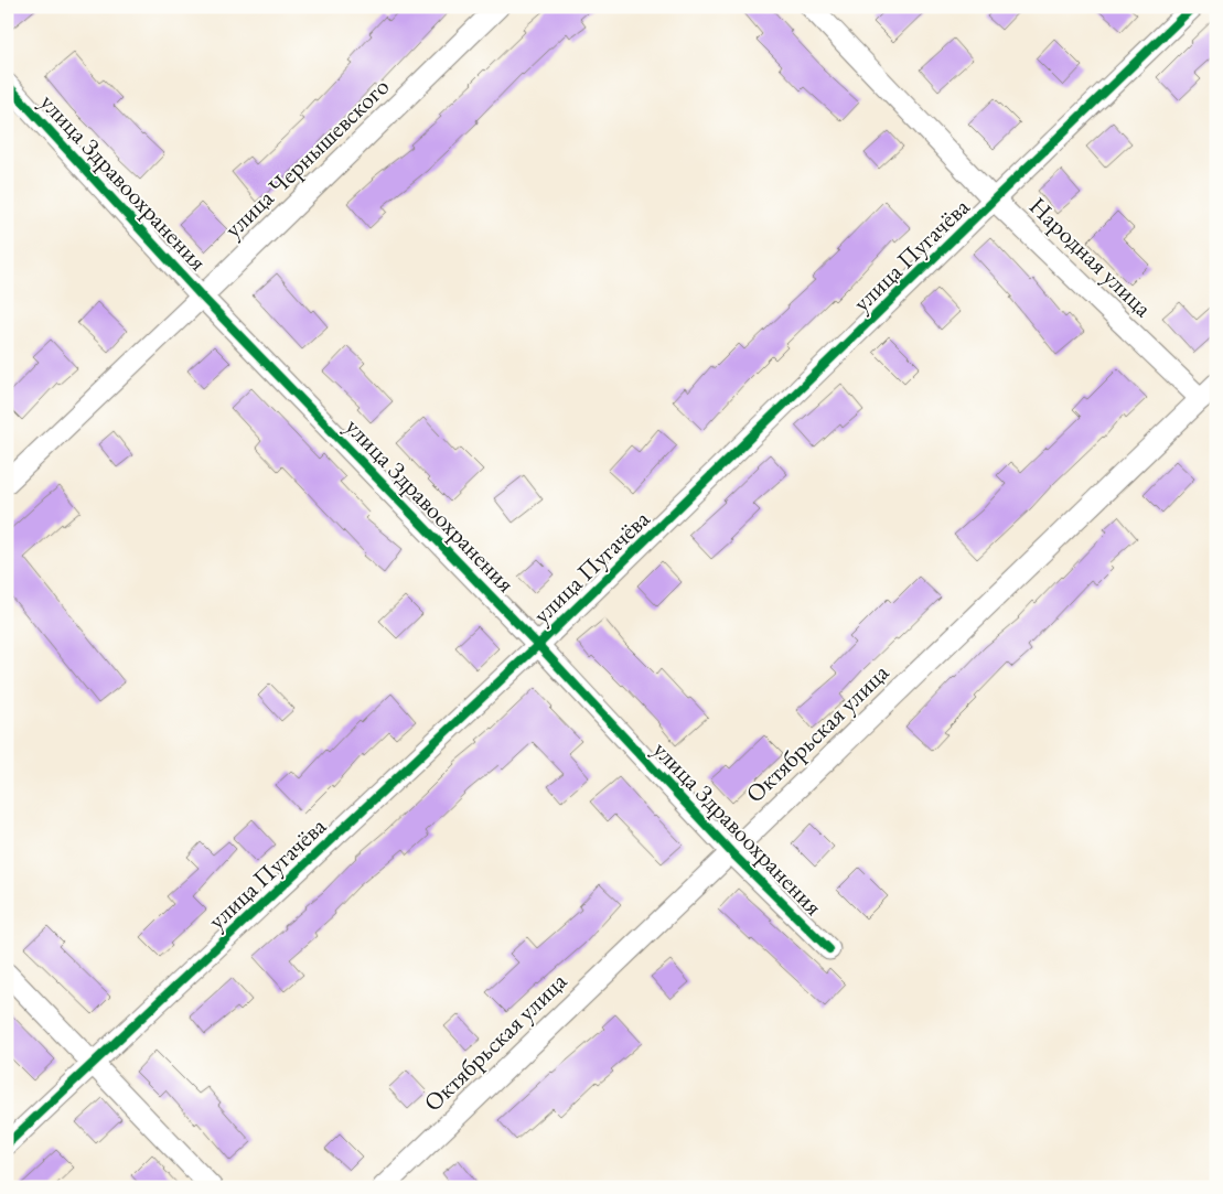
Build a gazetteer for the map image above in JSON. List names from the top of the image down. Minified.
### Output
{"streets":{"street":["улица Чернышевского","улица Здравоохранения","улица Пугачёва","Народная улица","Октябрьская улица"]},"crossings":[["улица Чернышевского","улица Здравоохранения"],["улица Здравоохранения","улица Пугачёва"],["улица Здравоохранения","Октябрьская улица"],["улица Пугачёва","Народная улица"],["Народная улица","Октябрьская улица"]]}
